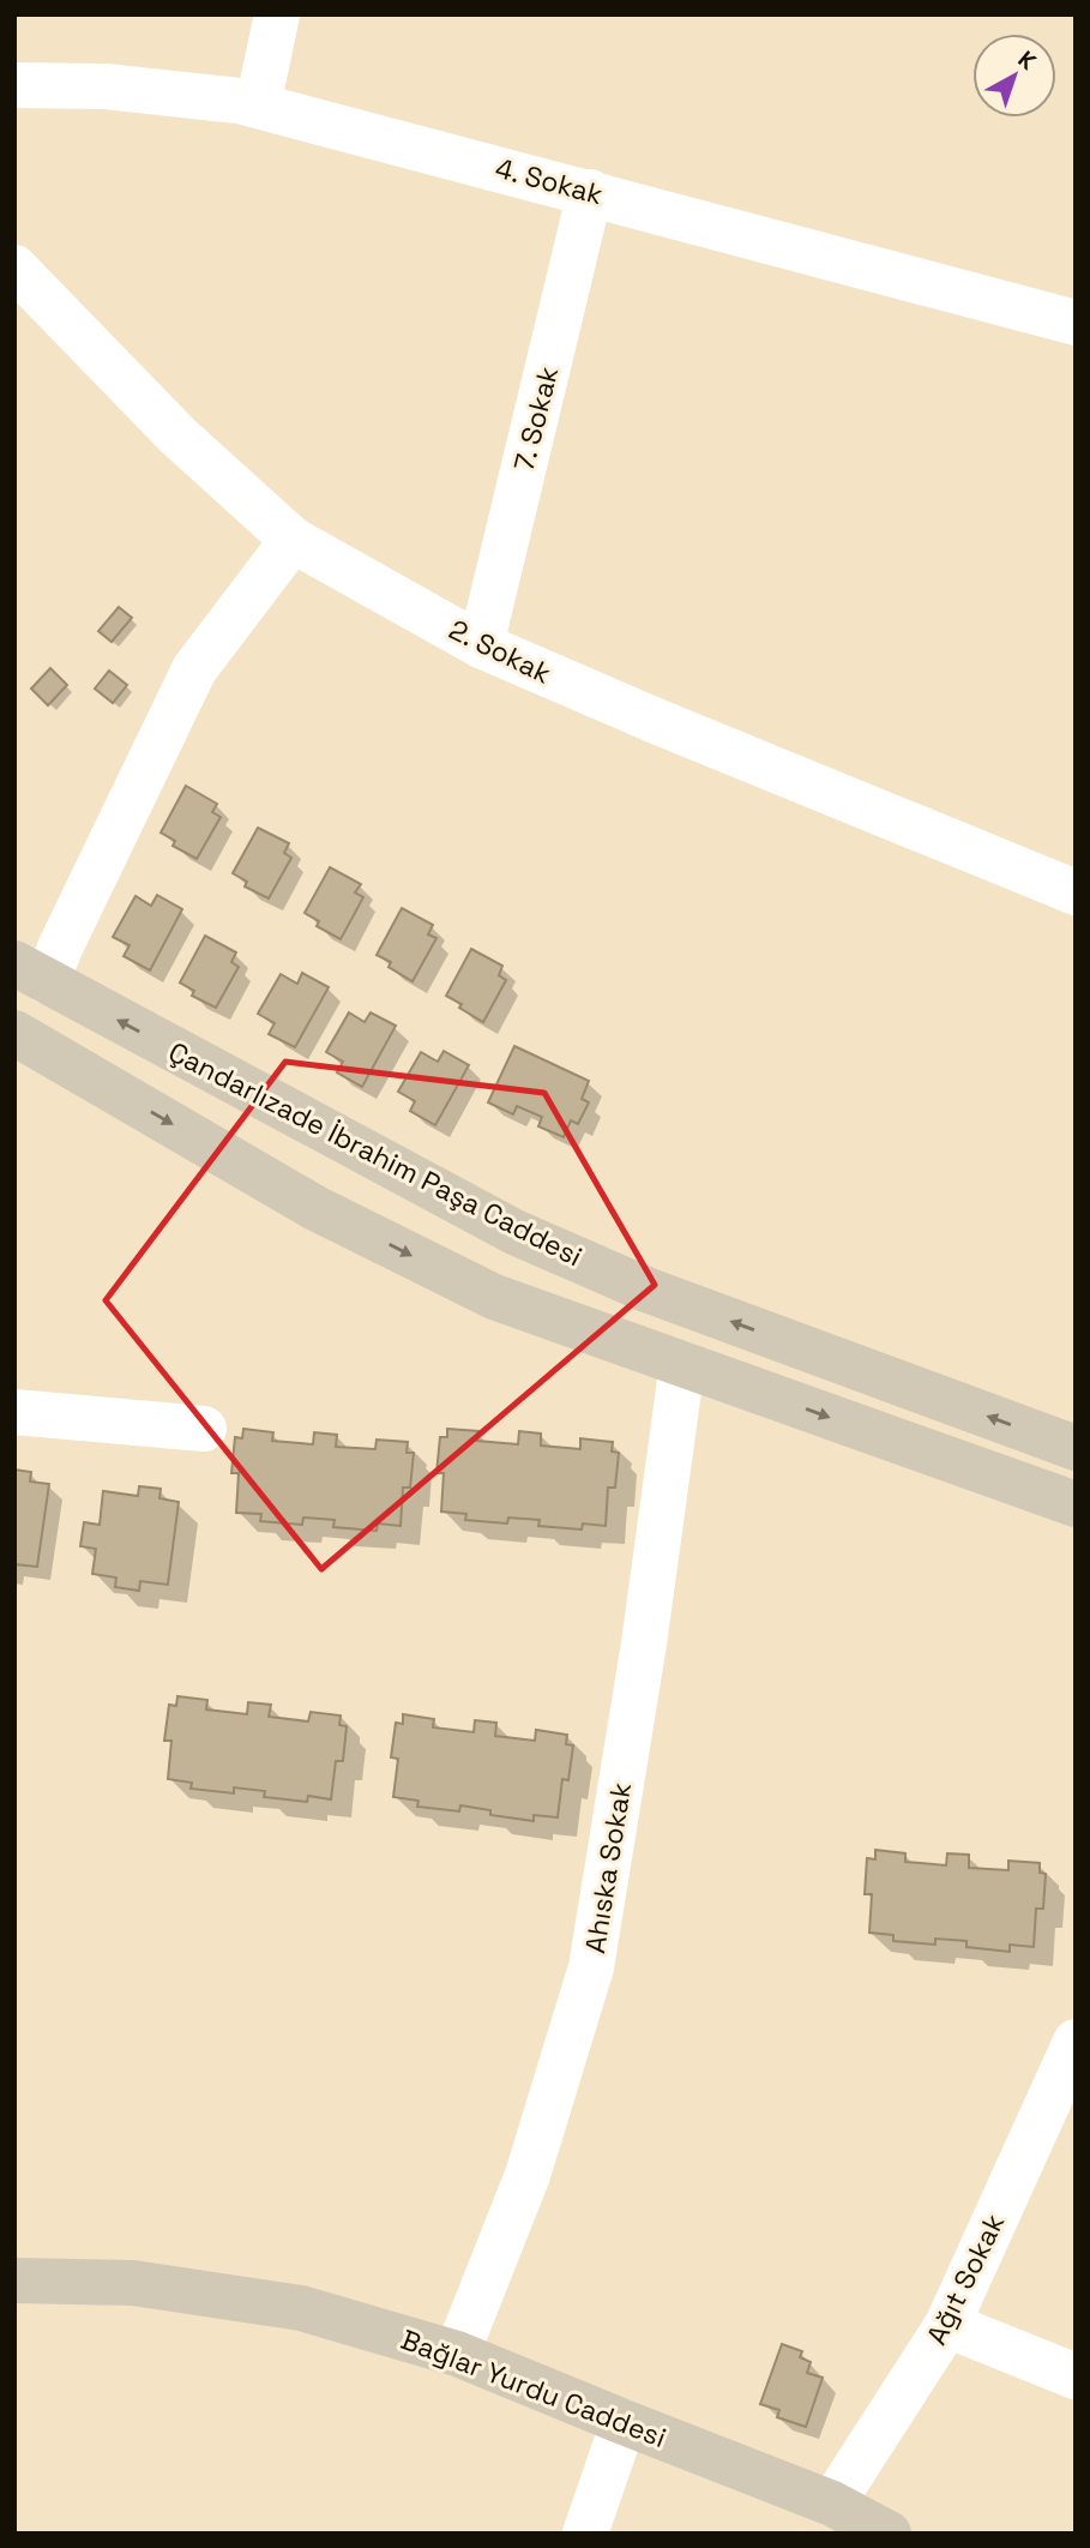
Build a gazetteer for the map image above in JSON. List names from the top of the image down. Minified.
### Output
{"streets":{"main road":["Çandarlızade İbrahim Paşa Caddesi","Bağlar Yurdu Caddesi"],"street":["4. Sokak","7. Sokak","2. Sokak","Ahıska Sokak","Ağıt Sokak"]},"crossings":[["4. Sokak","7. Sokak"],["7. Sokak","2. Sokak"],["Ahıska Sokak","Bağlar Yurdu Caddesi"],["Ağıt Sokak","Bağlar Yurdu Caddesi"]],"north":"top right"}
